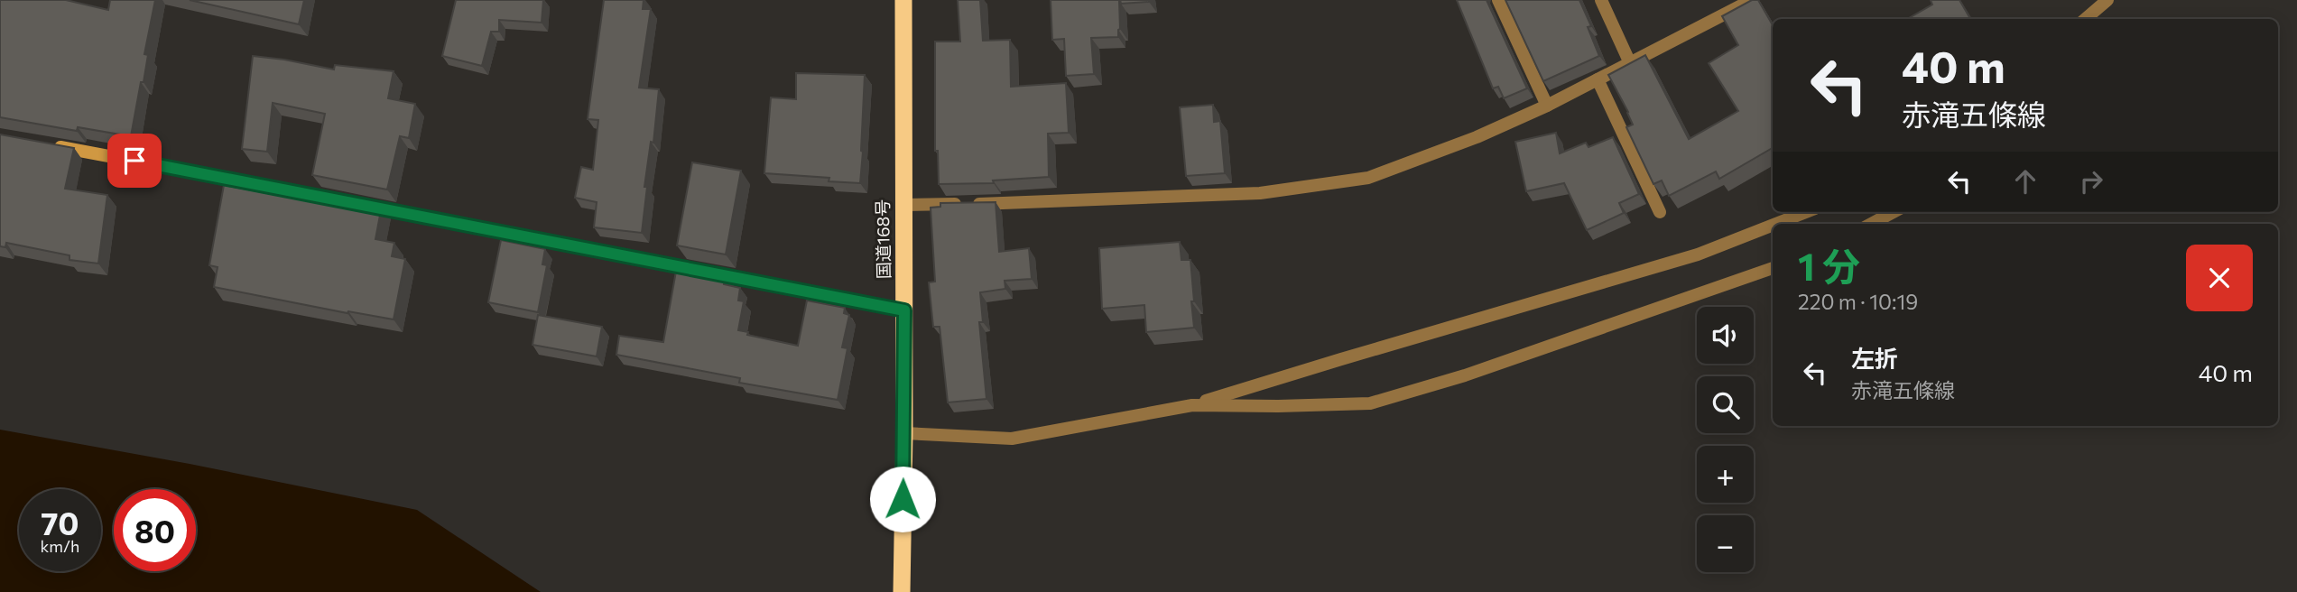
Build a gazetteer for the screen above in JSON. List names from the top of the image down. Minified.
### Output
{"streets":{"highway":["国道168号"]},"page":{"turn":["40 m","赤滝五條線"],"heading":["1 分","220 m · 10:19"],"map_buttons":["+","−"],"list":[{"name":"左折","note":"赤滝五條線","value":"40 m"}],"speed":"70 km/h","limit":"80"}}
